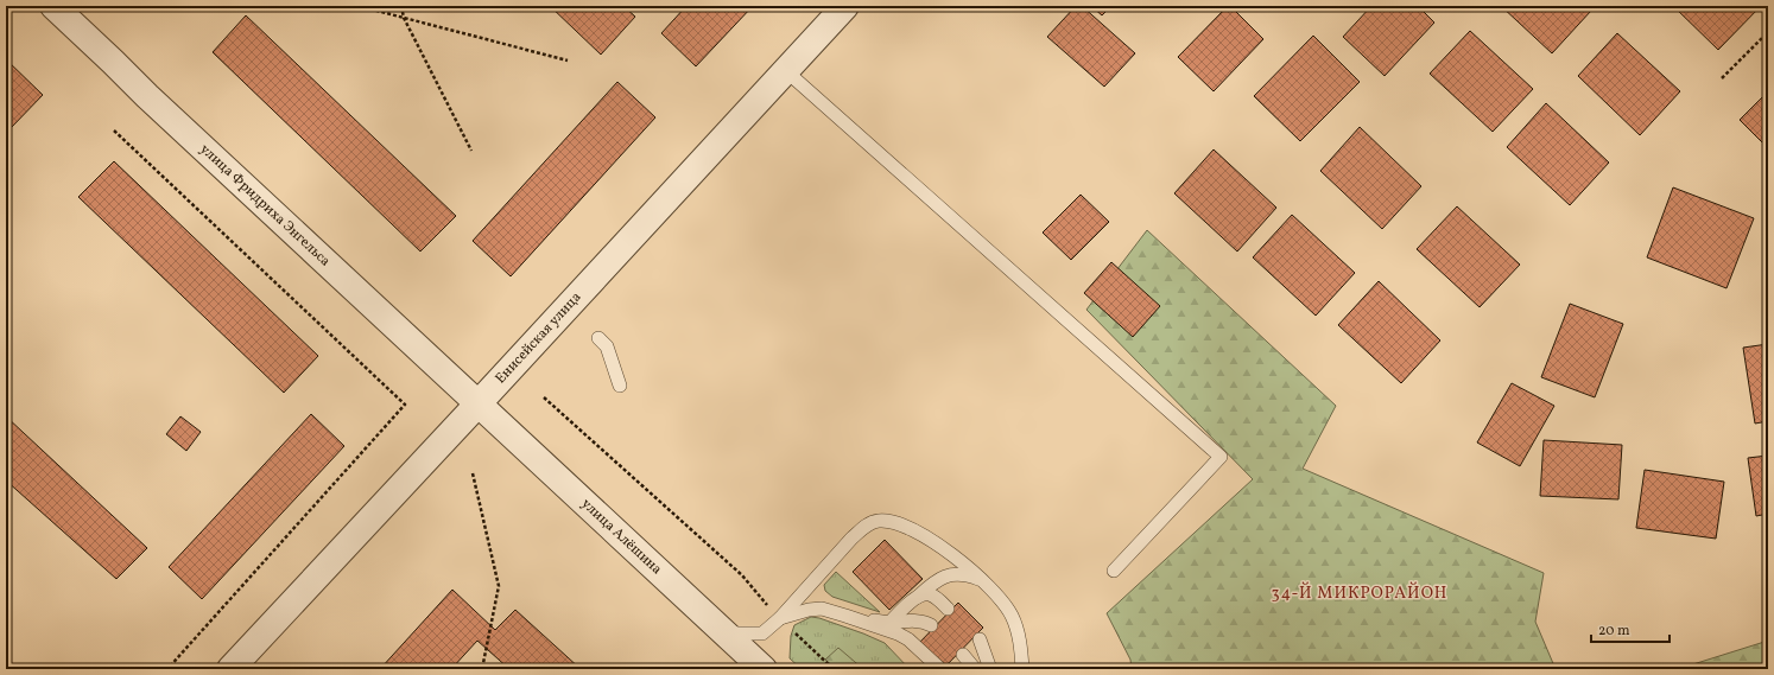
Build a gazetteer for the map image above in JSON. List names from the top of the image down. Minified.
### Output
{"streets":{"street":["улица Фридриха Энгельса","Енисейская улица","улица Алёшина"]},"crossings":[["улица Фридриха Энгельса","Енисейская улица"],["улица Фридриха Энгельса","улица Алёшина"],["Енисейская улица","улица Алёшина"]],"districts":["34-Й МИКРОРАЙОН"],"scale_bar":"20 m"}
